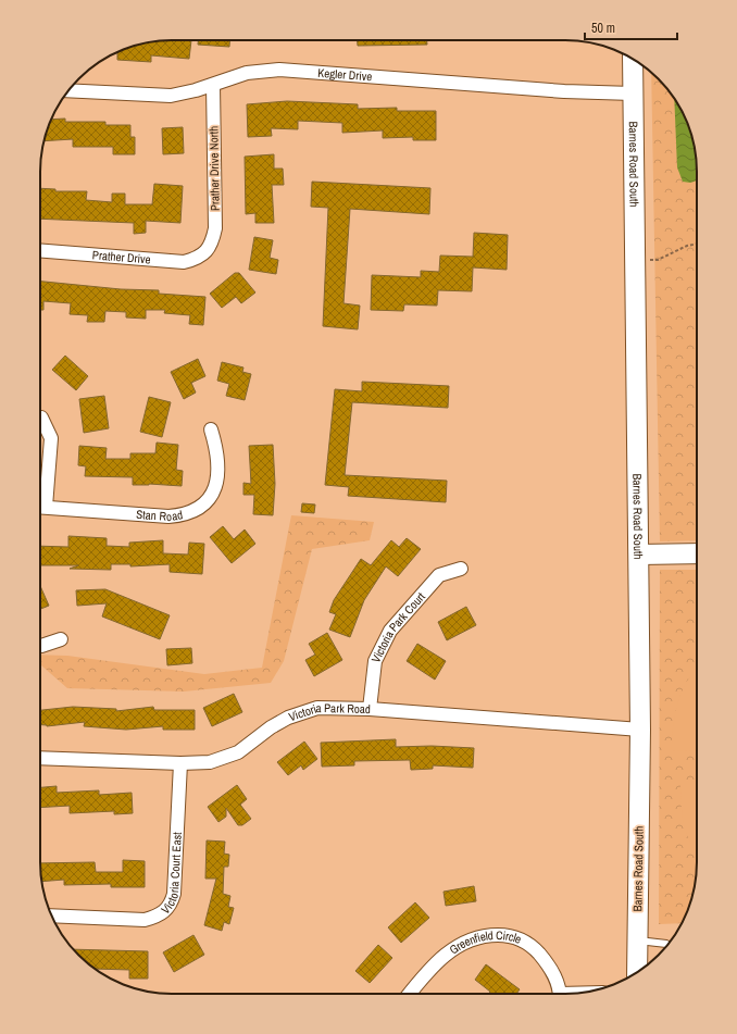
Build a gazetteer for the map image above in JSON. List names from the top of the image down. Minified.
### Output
{"streets":{"street":["Kegler Drive","Barnes Road South","Prather Drive North","Prather Drive","Stan Road","Victoria Park Court","Victoria Park Road","Victoria Court East","Greenfield Circle"]},"crossings":[["Kegler Drive","Barnes Road South"],["Kegler Drive","Prather Drive North"],["Barnes Road South","Victoria Park Road"],["Prather Drive North","Prather Drive"],["Victoria Park Court","Victoria Park Road"],["Victoria Park Road","Victoria Court East"]],"scale_bar":"50 m"}
